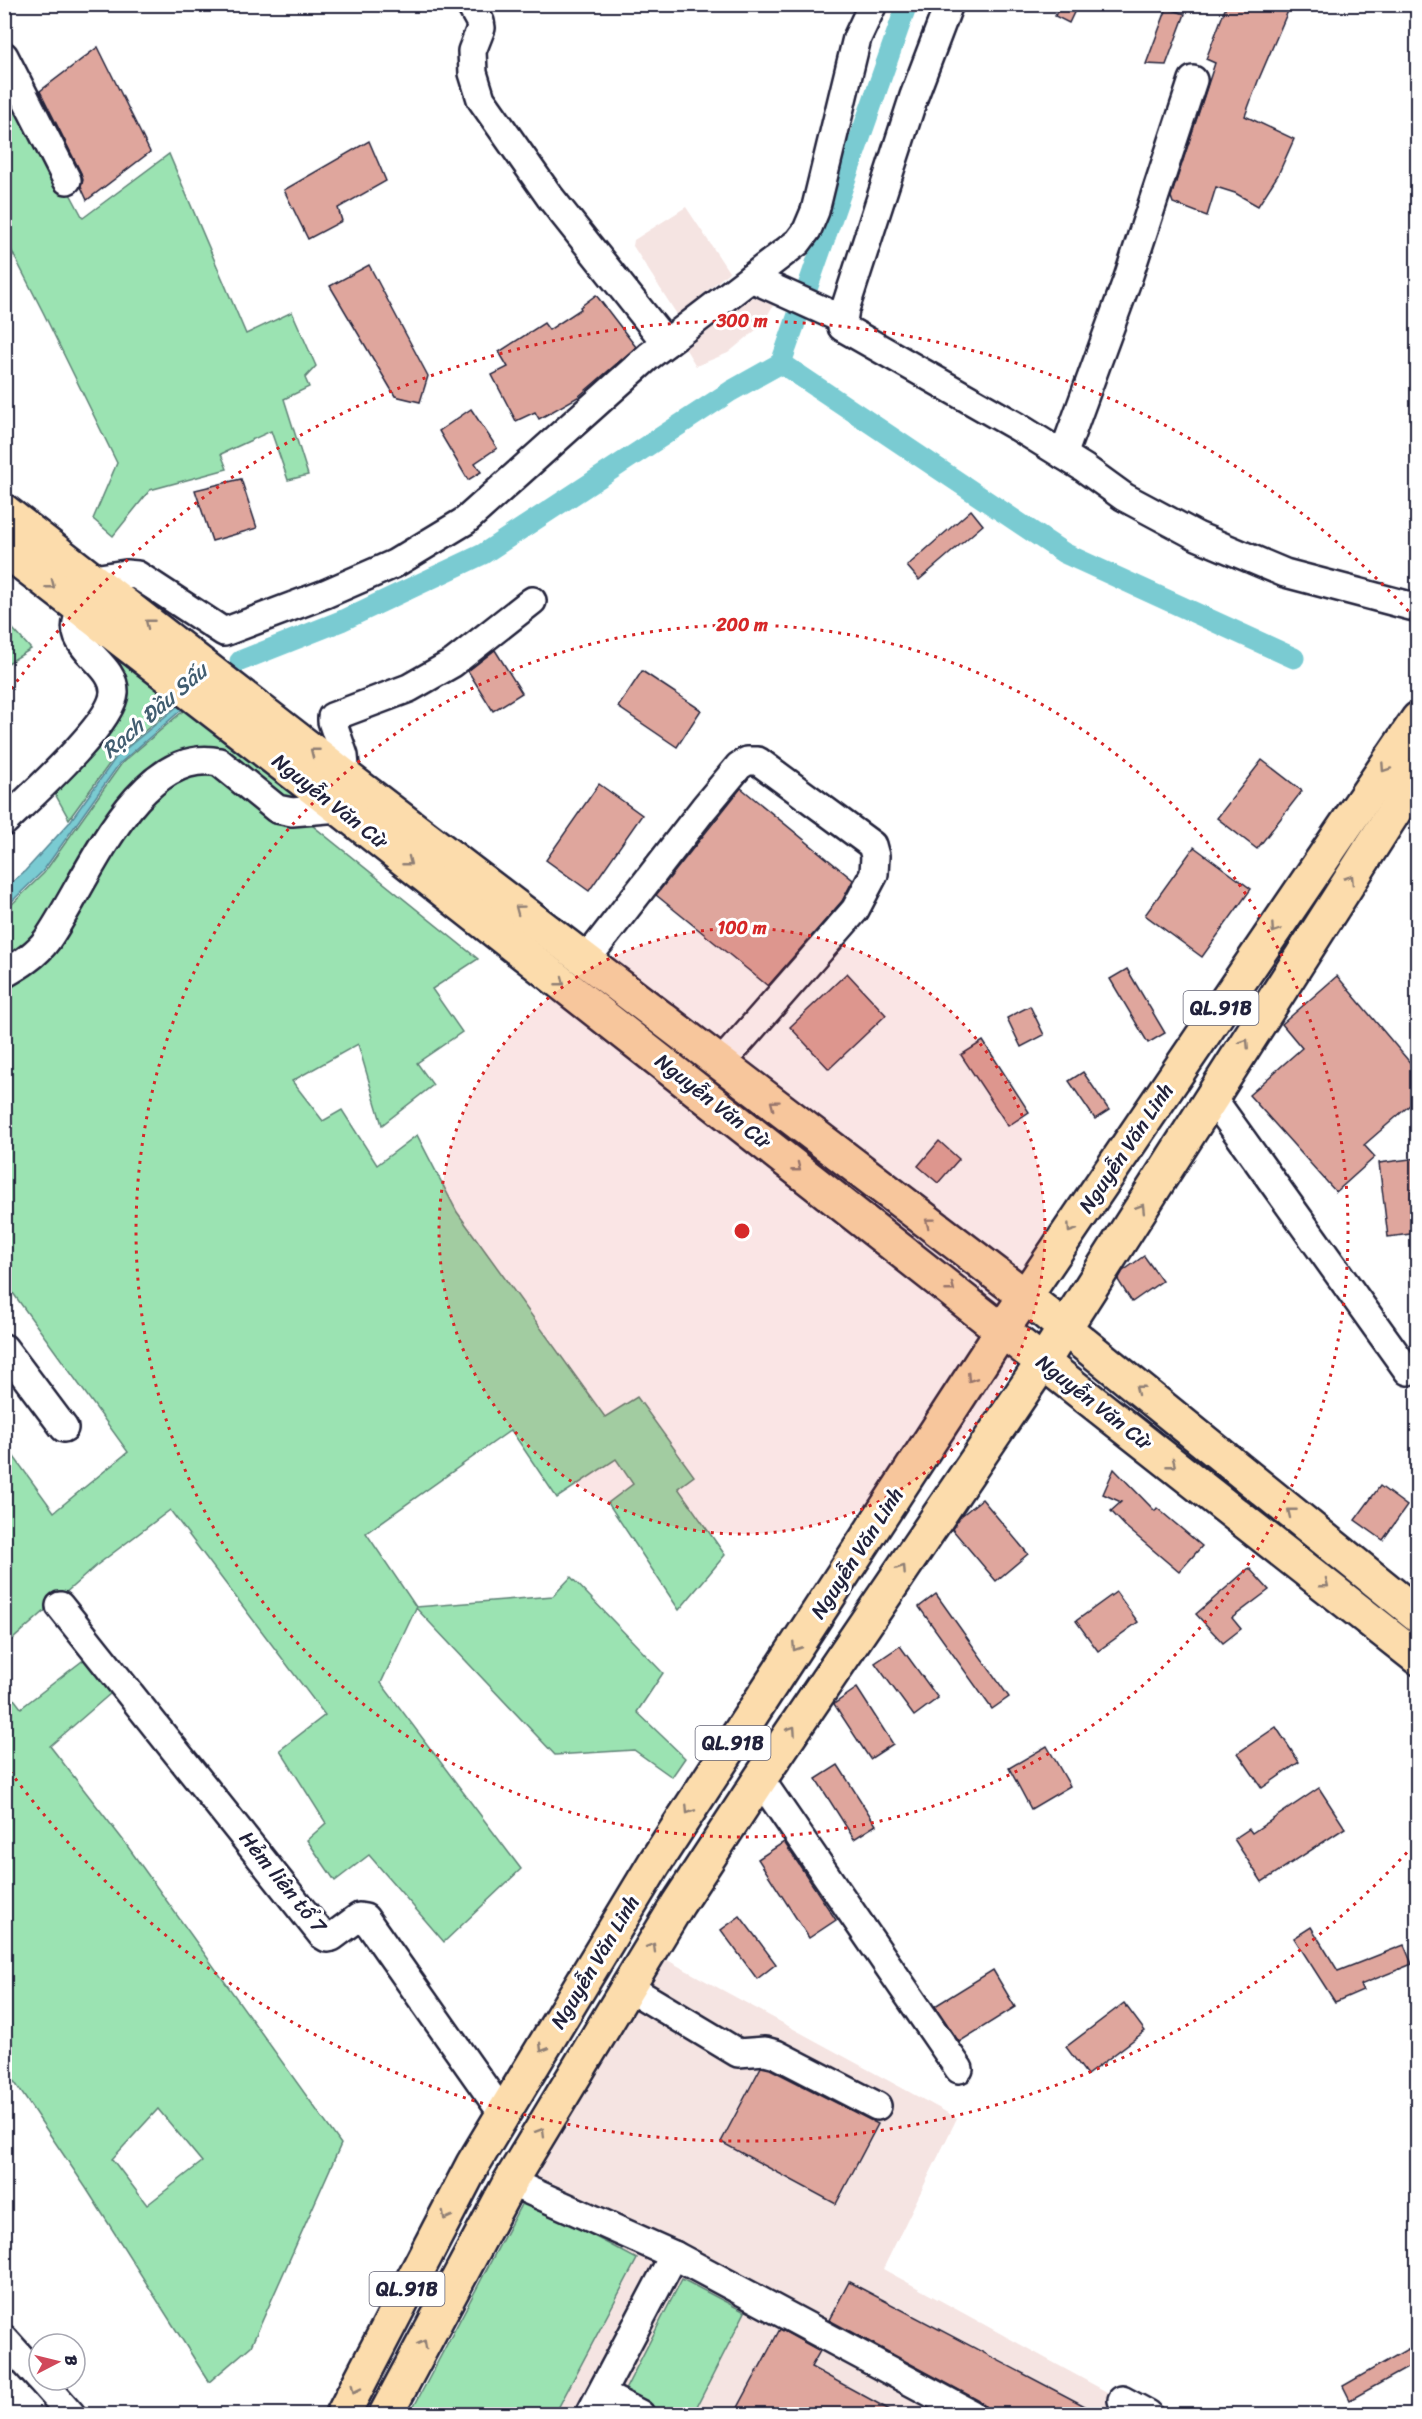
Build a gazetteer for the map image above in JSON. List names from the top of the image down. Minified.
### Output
{"streets":{"main road":["Nguyễn Văn Cừ","QL.91B","Nguyễn Văn Linh"],"street":["Hẻm liên tổ 7"]},"crossings":[["Nguyễn Văn Cừ","Nguyễn Văn Linh"],["Nguyễn Văn Linh","Hẻm liên tổ 7"]],"water":["Rạch Đầu Sấu"],"north":"right","rings":["300 m","200 m","100 m"]}
